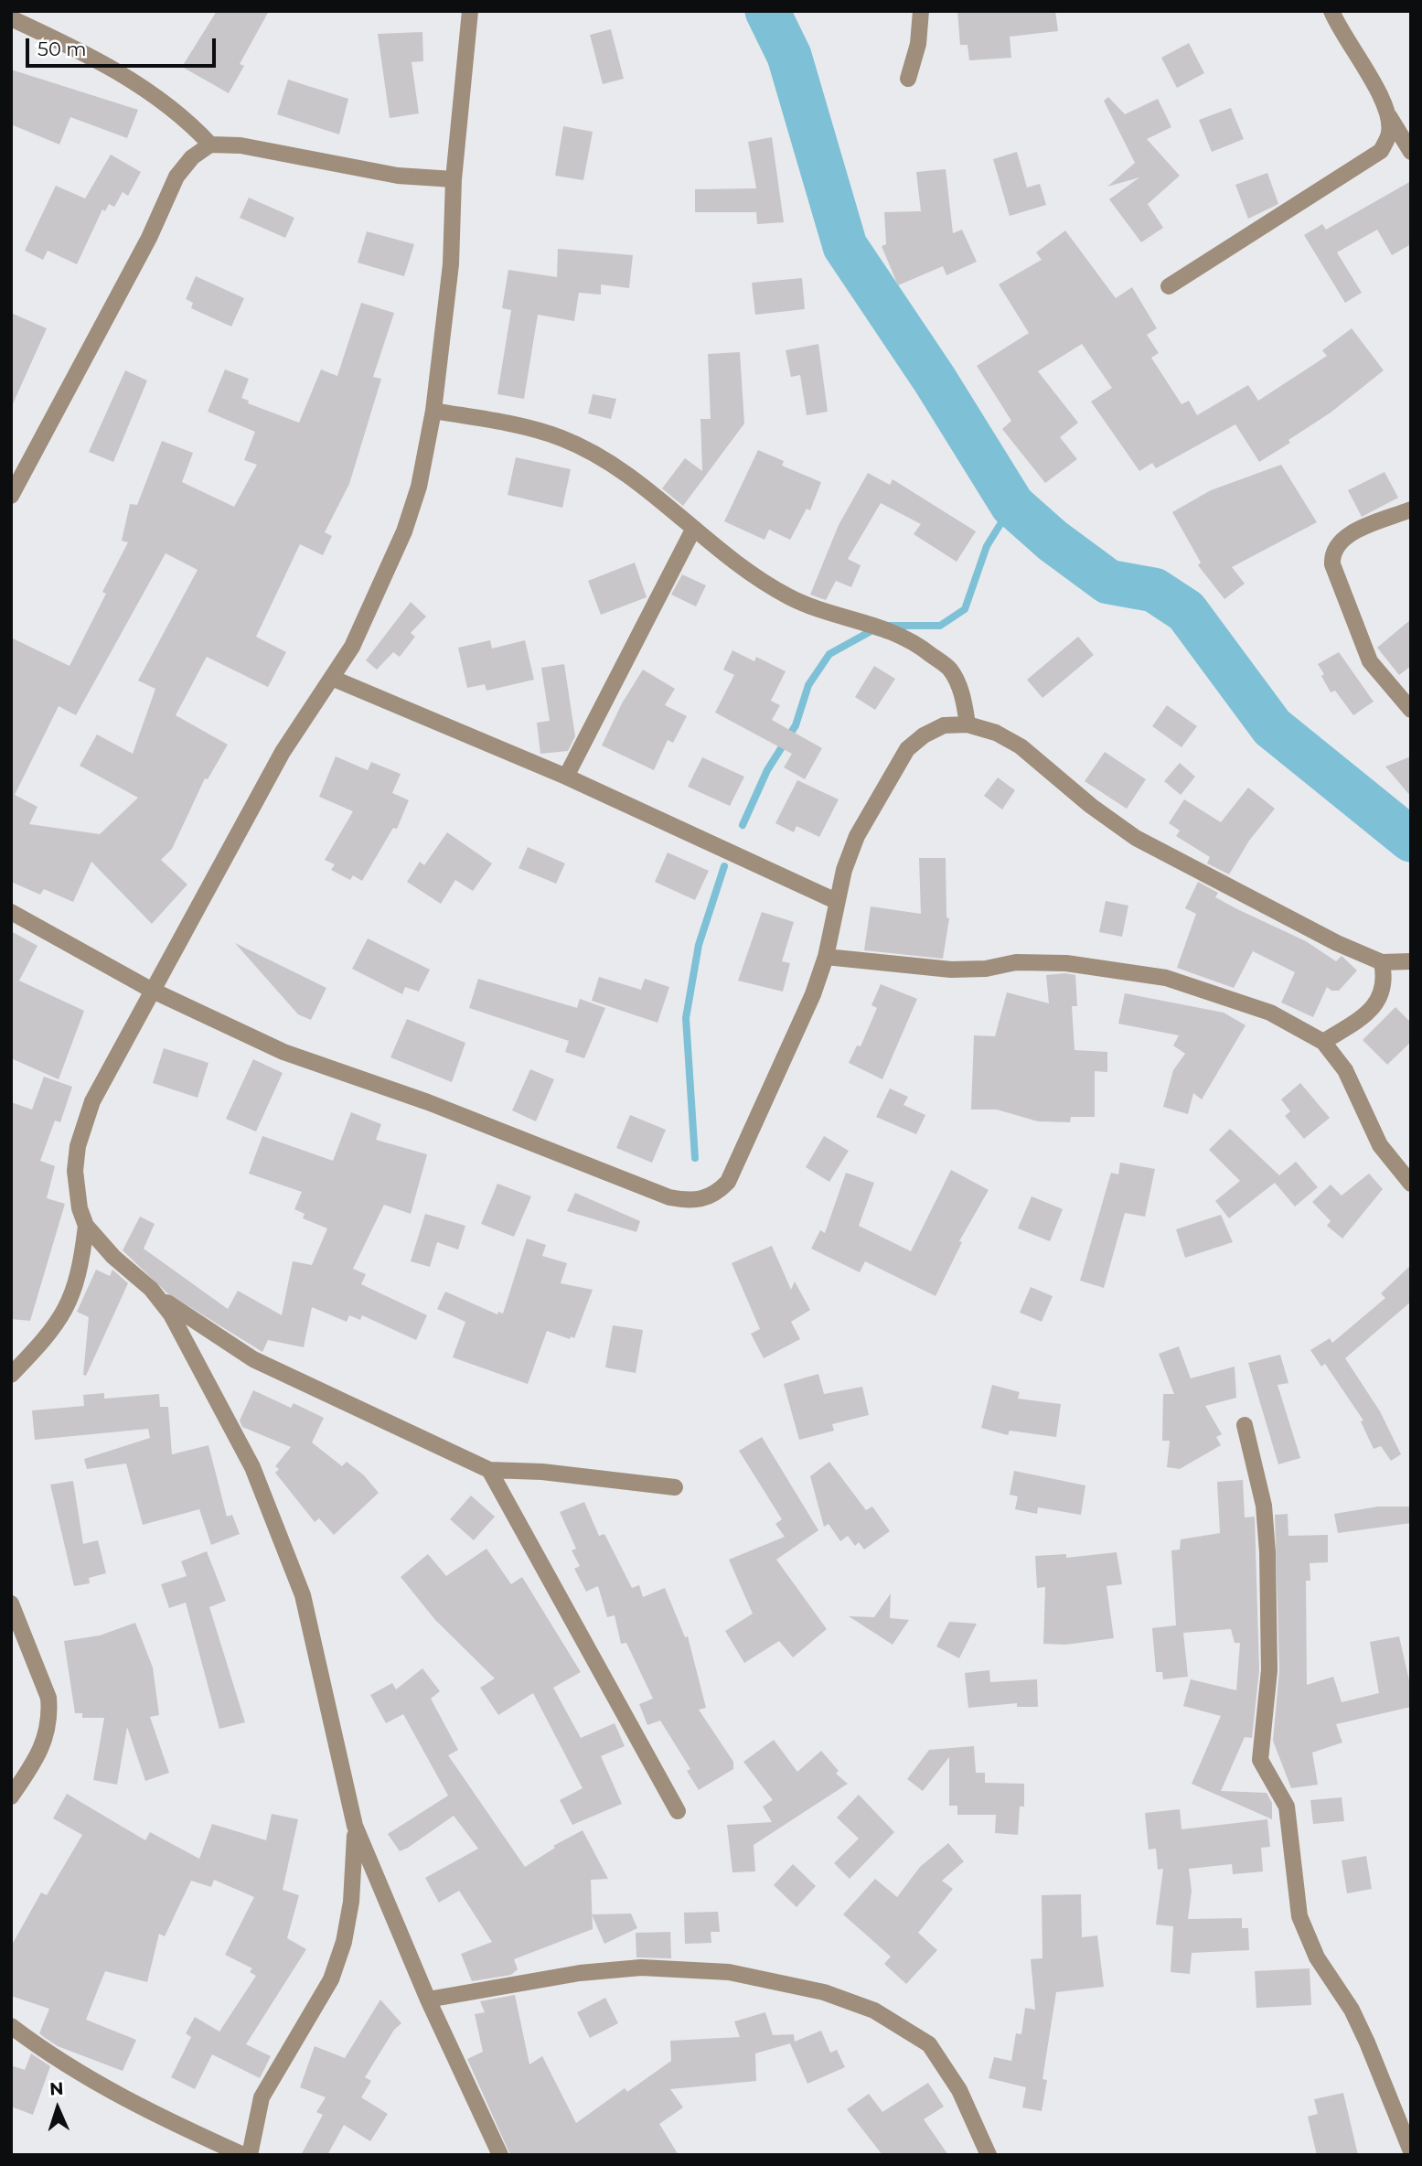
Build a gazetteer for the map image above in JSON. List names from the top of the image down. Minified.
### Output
{"scale_bar":"50 m","north":"top"}
